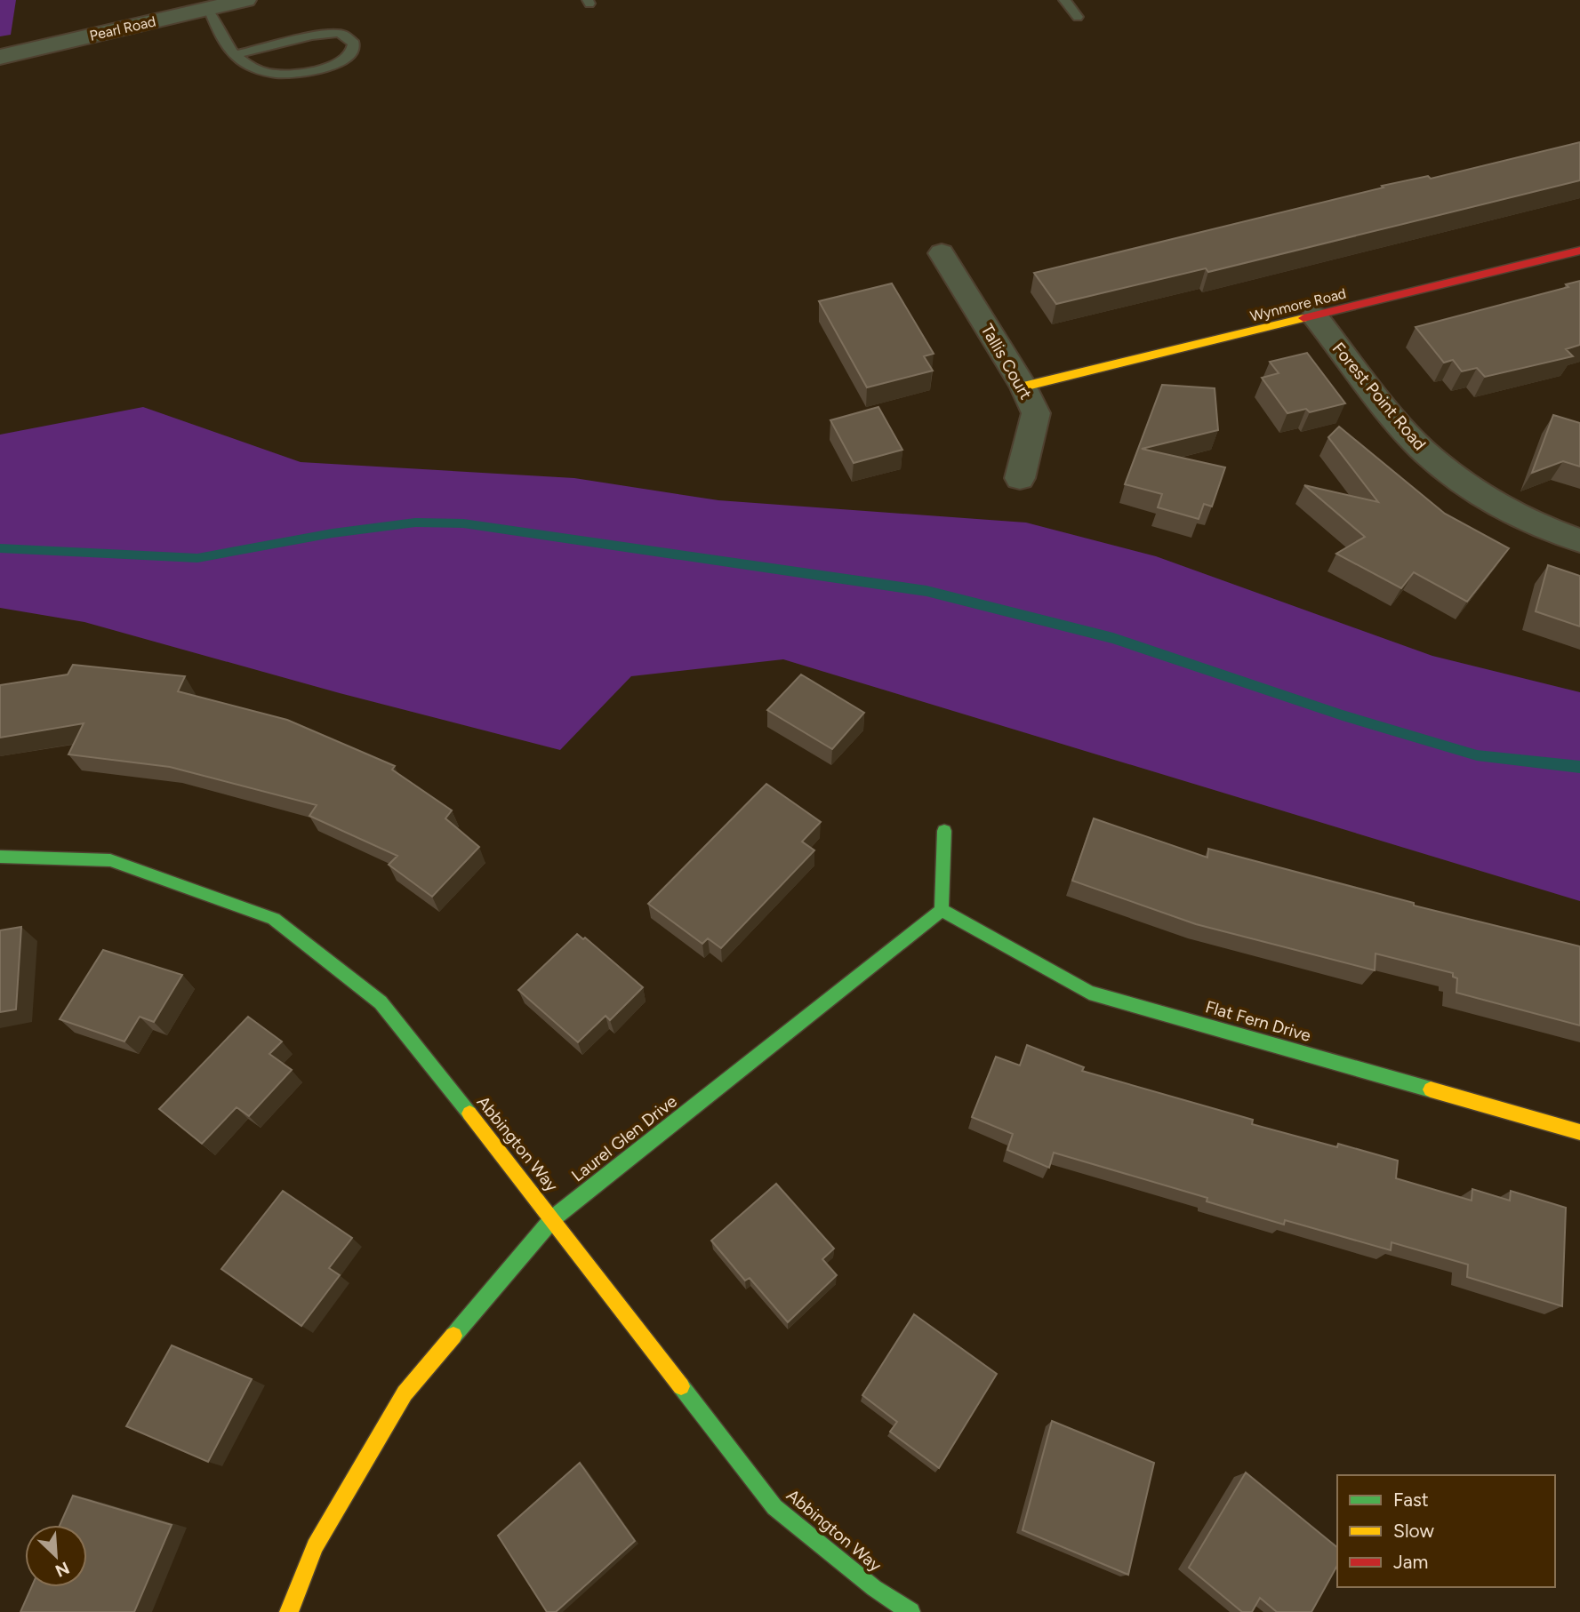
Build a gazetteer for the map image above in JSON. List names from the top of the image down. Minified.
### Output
{"streets":{"street":["Pearl Road","Wynmore Road","Tallis Court","Forest Point Road","Flat Fern Drive","Laurel Glen Drive","Abbington Way"]},"crossings":[["Wynmore Road","Tallis Court"],["Wynmore Road","Forest Point Road"],["Flat Fern Drive","Laurel Glen Drive"],["Laurel Glen Drive","Abbington Way"]],"legend":["Fast","Slow","Jam"],"north":"bottom right"}
